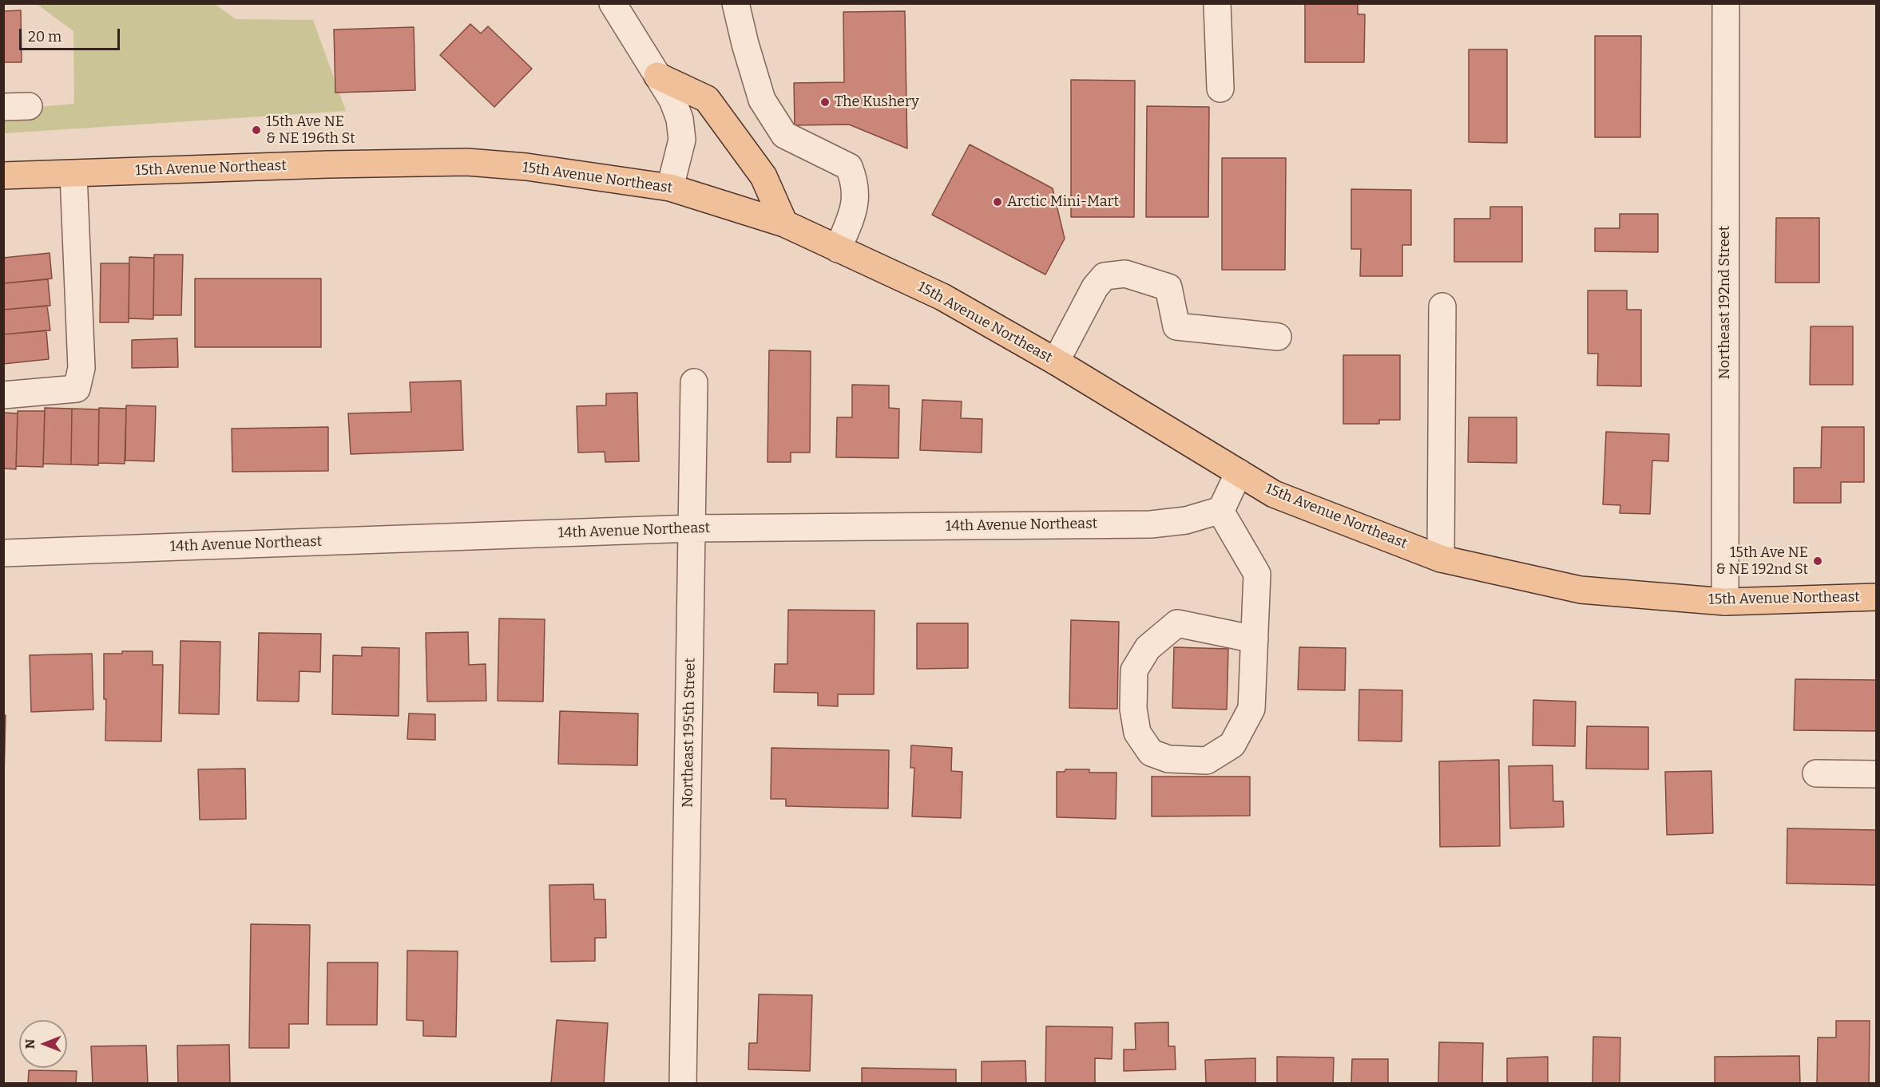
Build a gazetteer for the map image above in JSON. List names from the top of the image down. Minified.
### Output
{"streets":{"main road":["15th Avenue Northeast"],"street":["Northeast 192nd Street","14th Avenue Northeast","Northeast 195th Street"]},"crossings":[["15th Avenue Northeast","Northeast 192nd Street"],["14th Avenue Northeast","Northeast 195th Street"]],"places":["The Kushery","15th Ave NE & NE 196th St","Arctic Mini-Mart","15th Ave NE & NE 192nd St"],"scale_bar":"20 m","north":"left"}
